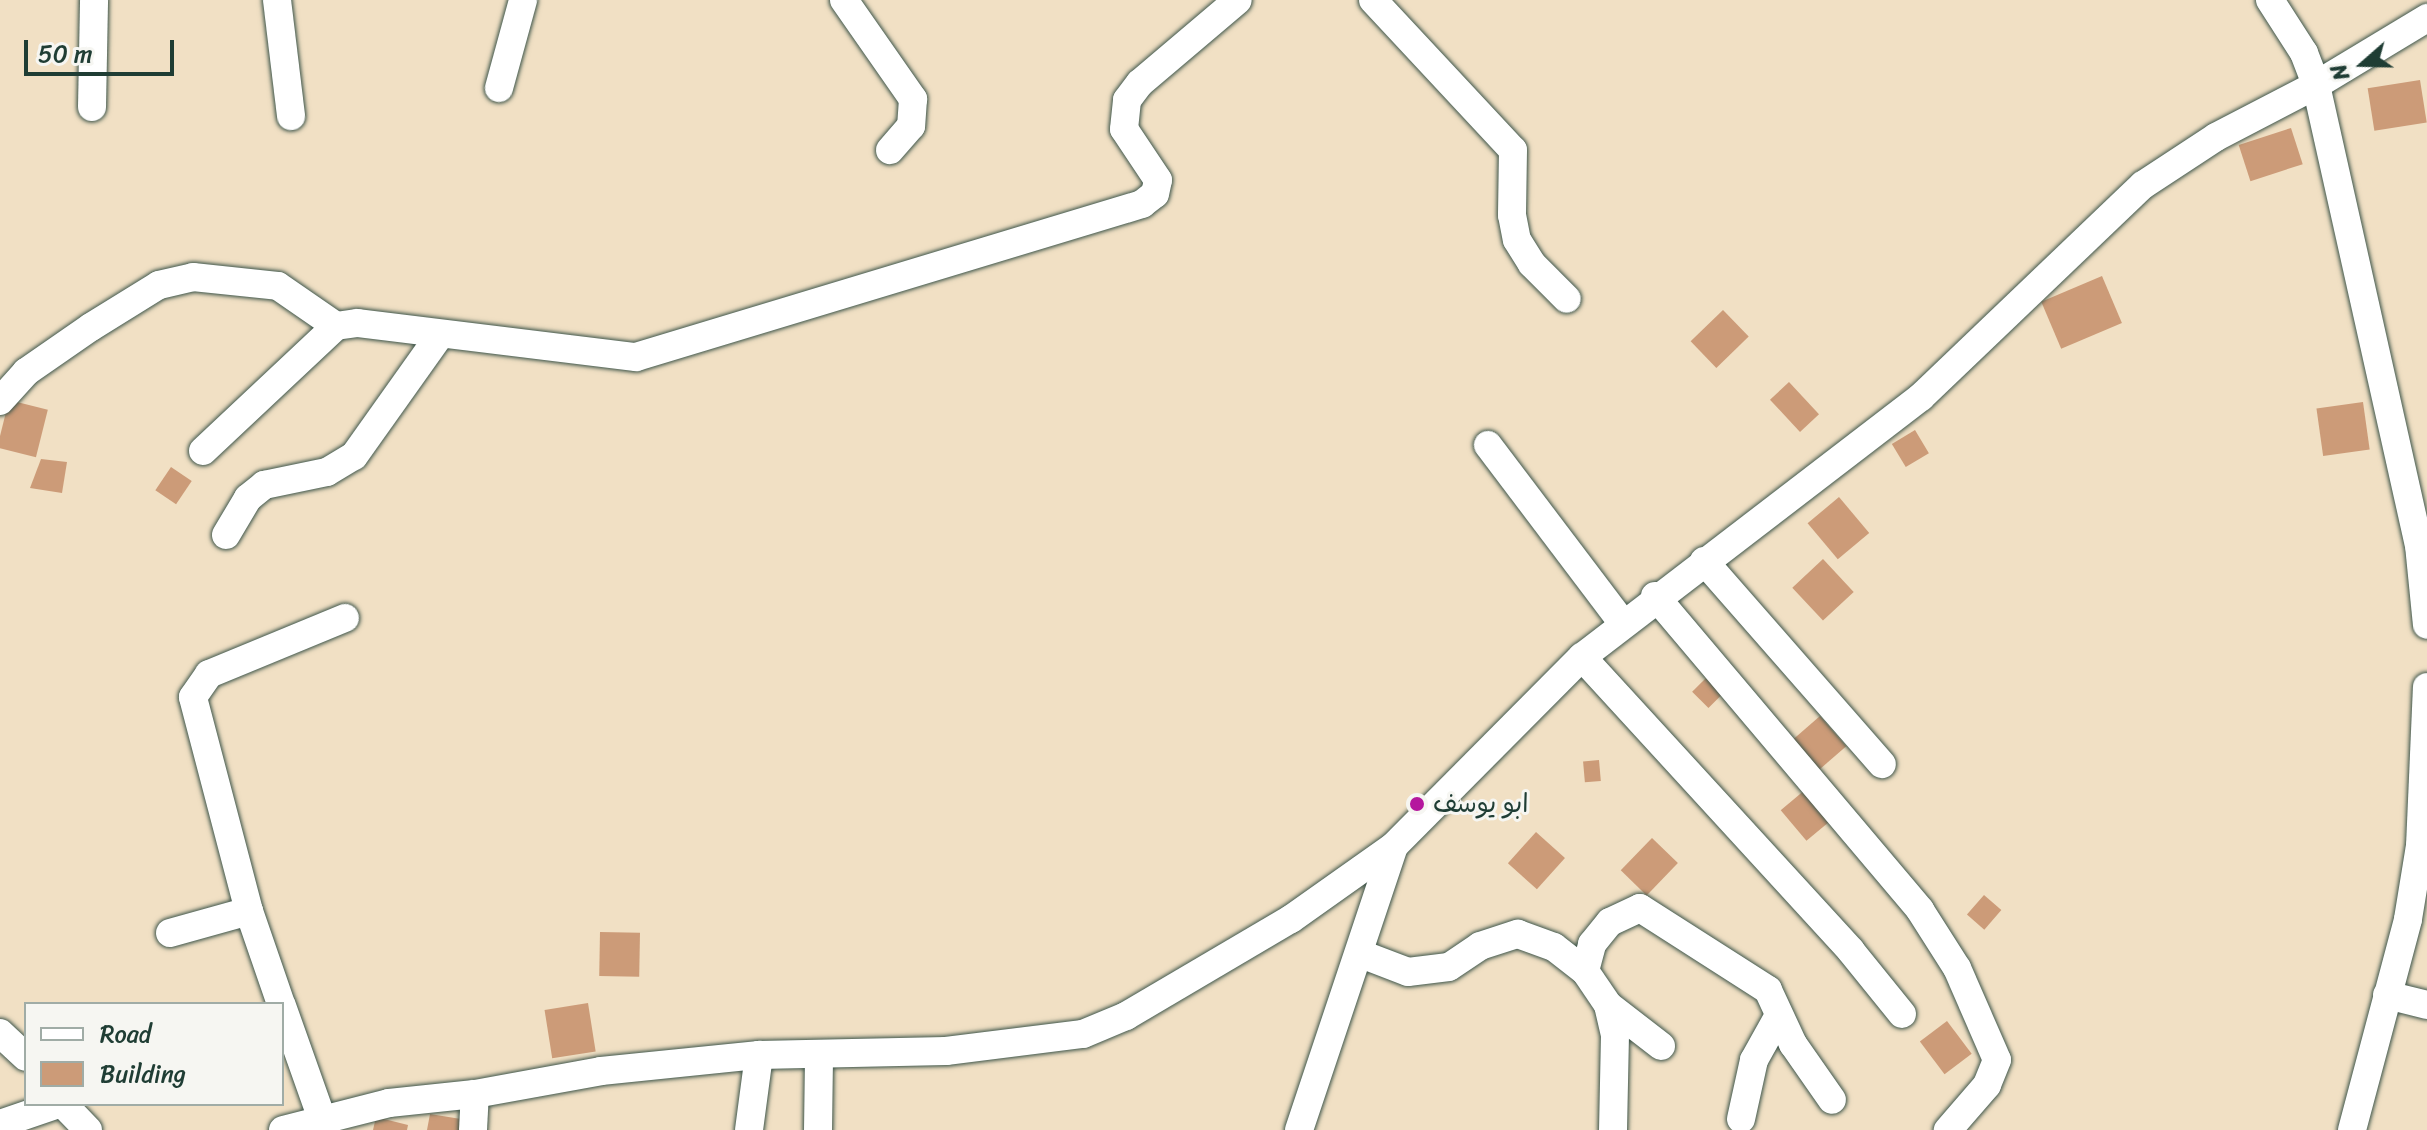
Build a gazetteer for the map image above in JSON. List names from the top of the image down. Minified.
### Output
{"places":["ابو يوسف"],"legend":["Road","Building"],"scale_bar":"50 m","north":"left"}
